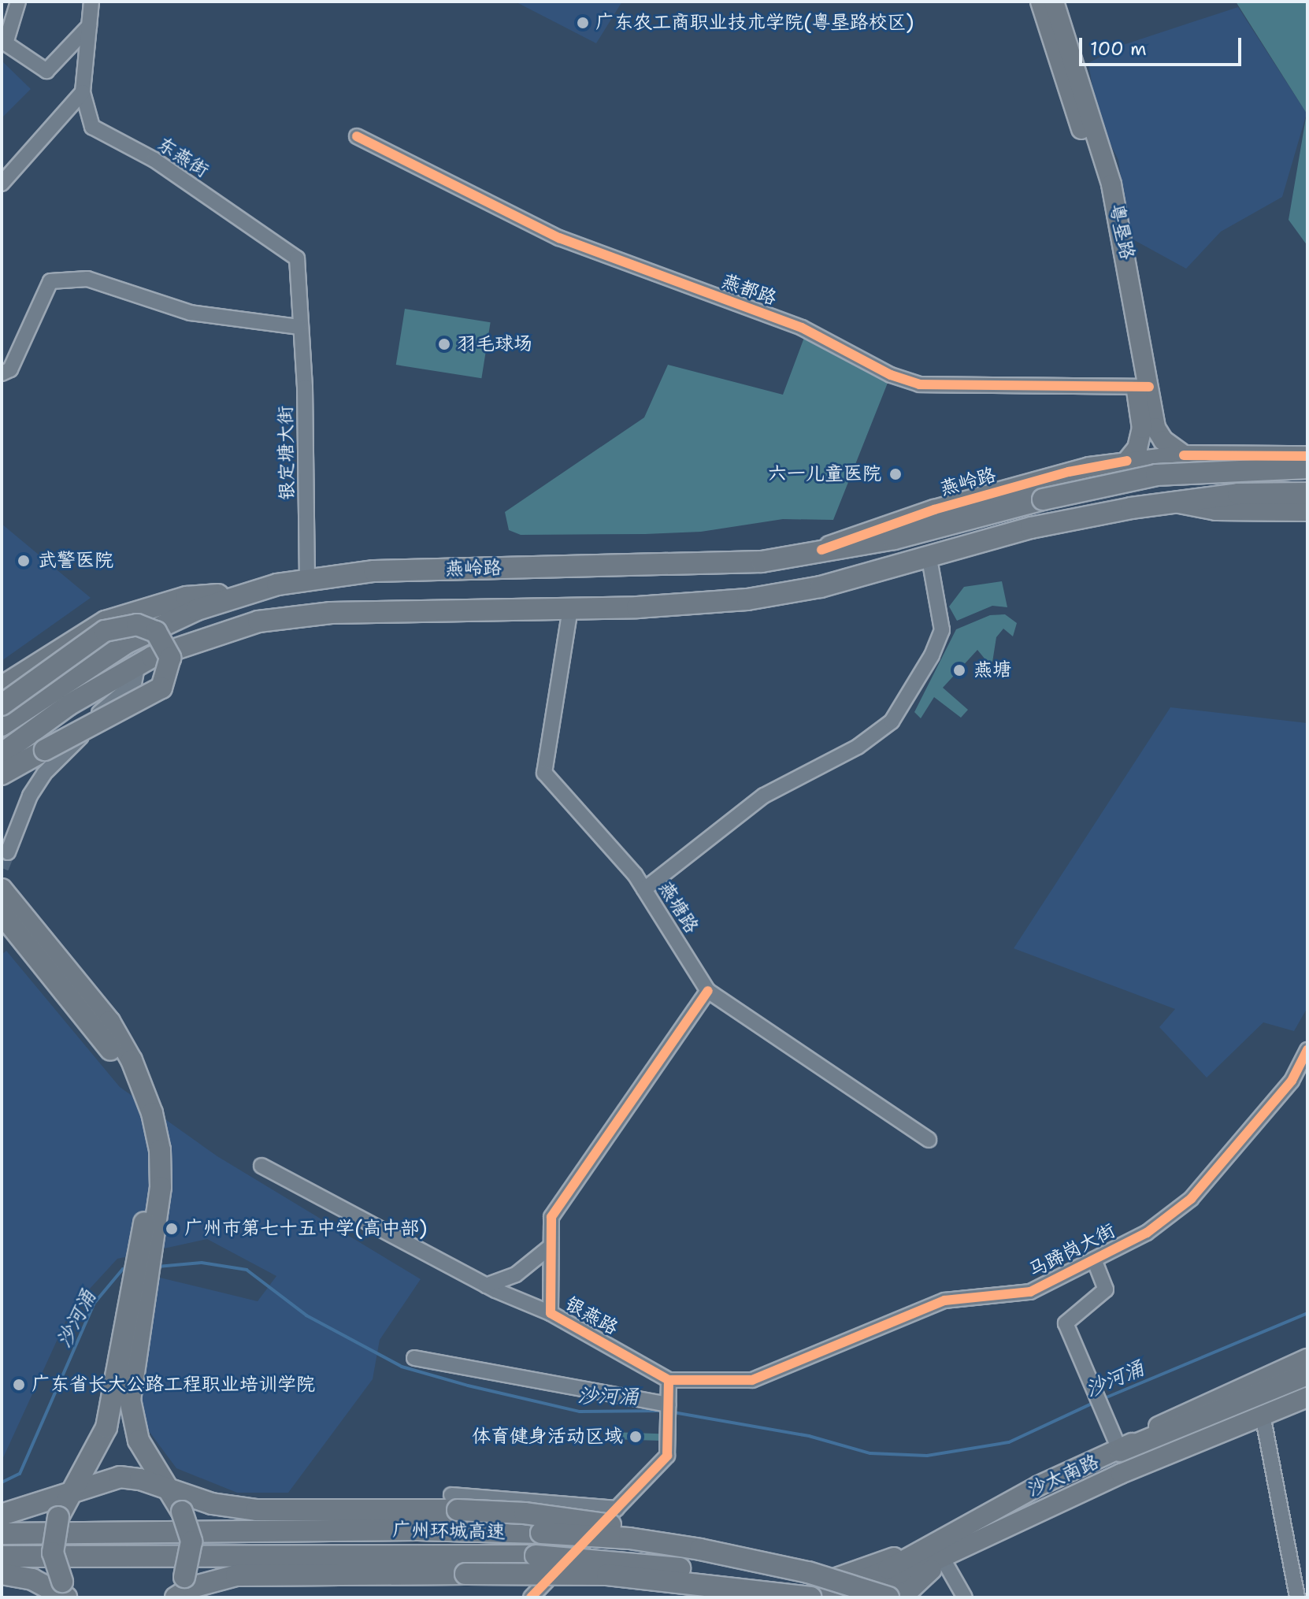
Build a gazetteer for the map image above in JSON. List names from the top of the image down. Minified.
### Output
{"streets":{"highway":["燕岭路","广州环城高速"],"main road":["粤垦路","沙太南路"],"street":["东燕街","燕都路","银定塘大街","燕塘路","马蹄岗大街","银燕路"]},"crossings":[["东燕街","银定塘大街"],["粤垦路","燕都路"],["粤垦路","燕岭路"],["银定塘大街","燕岭路"],["燕塘路","银燕路"],["马蹄岗大街","银燕路"]],"water":["沙河涌"],"places":["广东农工商职业技术学院(粤垦路校区)","羽毛球场","六一儿童医院","武警医院","燕塘","广州市第七十五中学(高中部)","广东省长大公路工程职业培训学院","体育健身活动区域"],"scale_bar":"100 m"}
